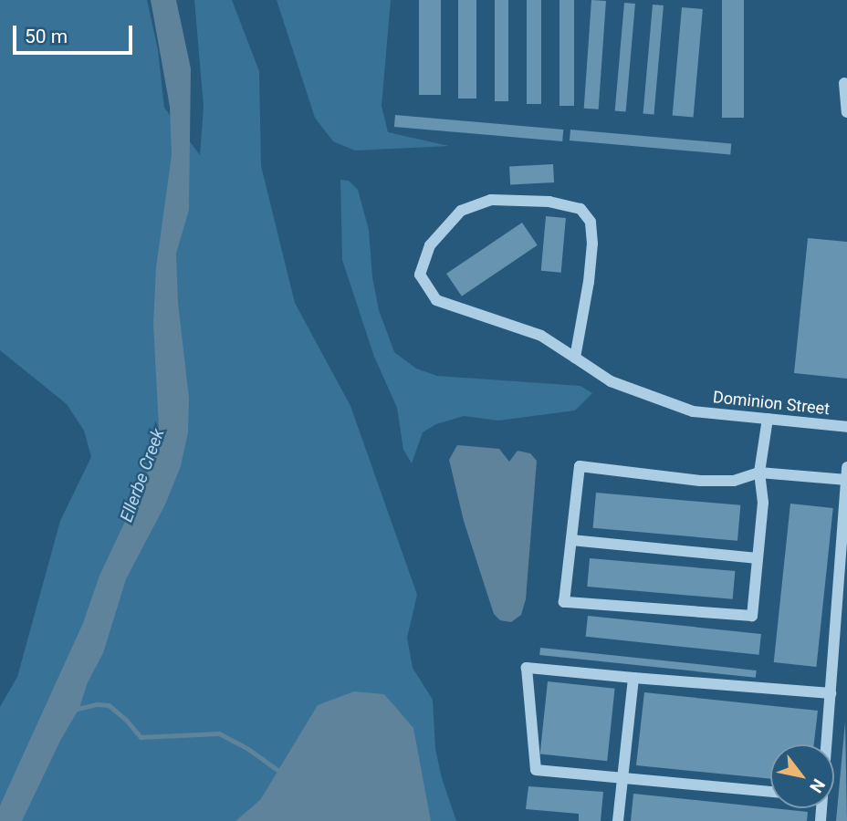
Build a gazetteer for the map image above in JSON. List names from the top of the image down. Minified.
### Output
{"streets":{"street":["Dominion Street"]},"water":["Ellerbe Creek"],"scale_bar":"50 m","north":"bottom right"}
